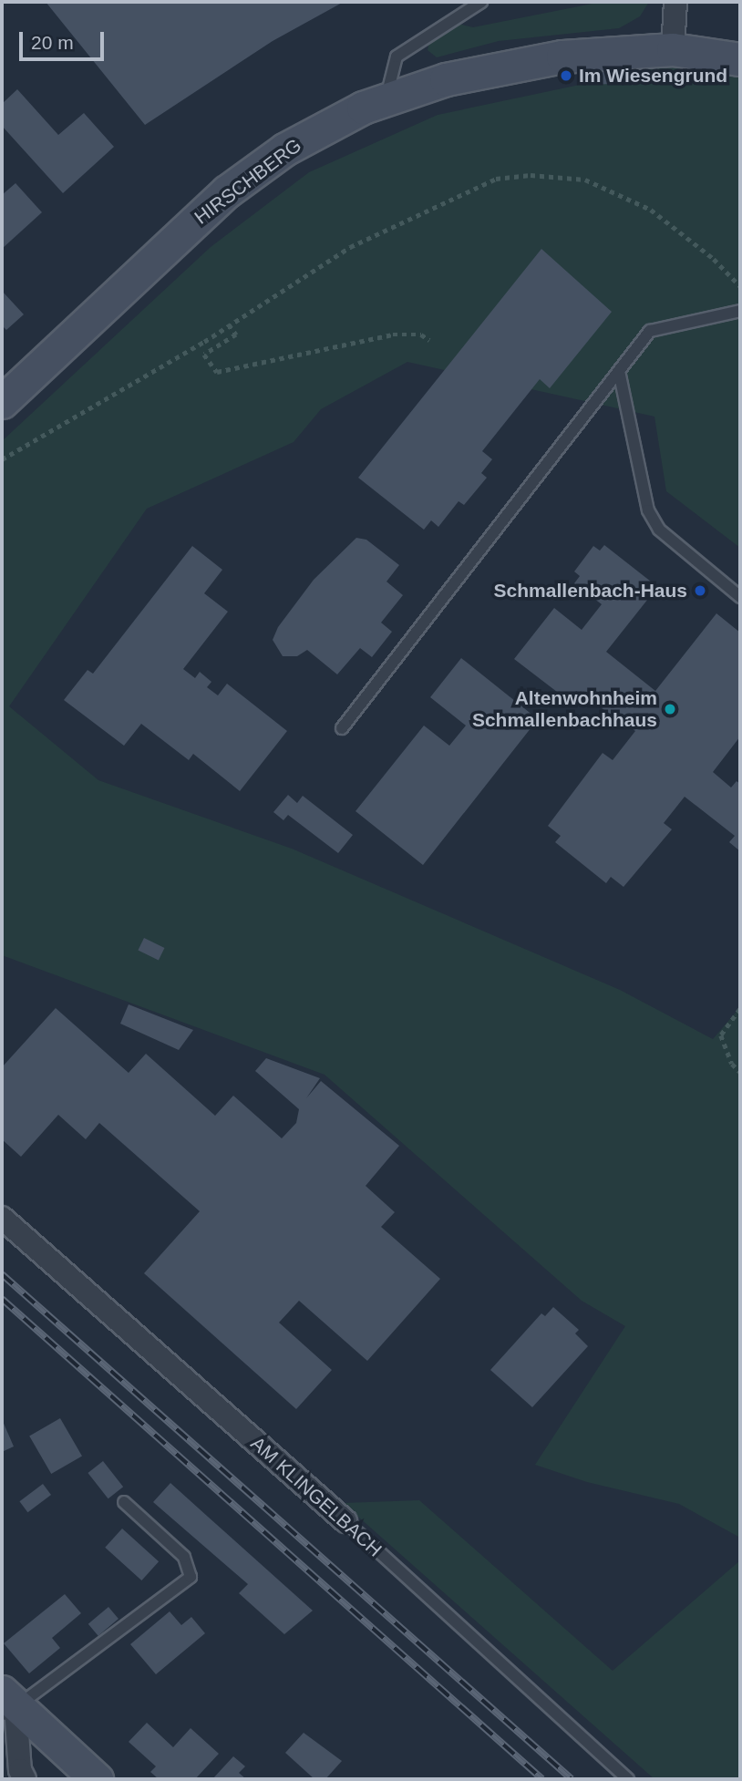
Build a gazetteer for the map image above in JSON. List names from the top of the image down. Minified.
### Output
{"streets":{"street":["HIRSCHBERG","AM KLINGELBACH"]},"places":["Im Wiesengrund","Schmallenbach-Haus","Altenwohnheim Schmallenbachhaus"],"scale_bar":"20 m"}
